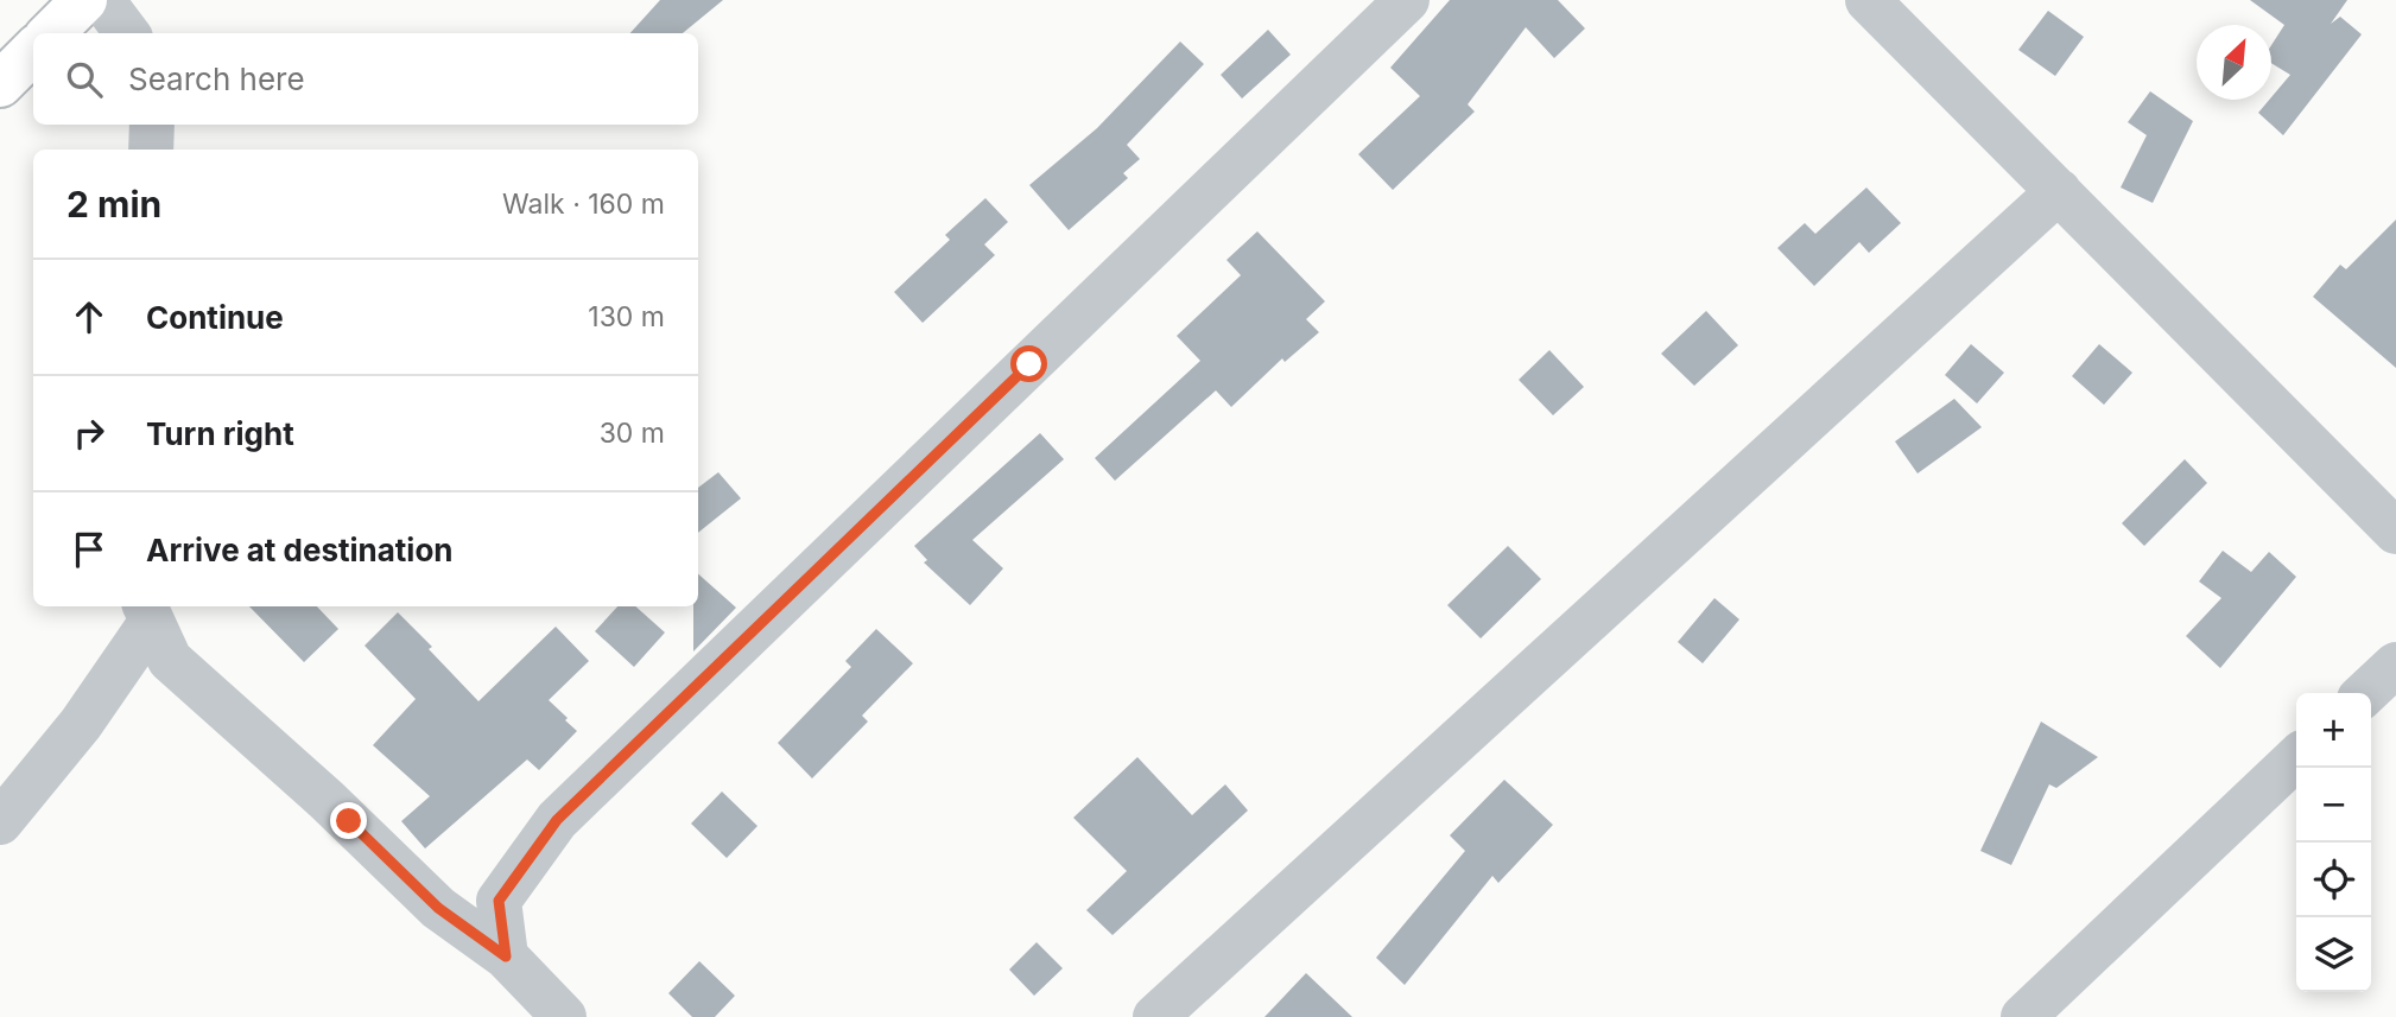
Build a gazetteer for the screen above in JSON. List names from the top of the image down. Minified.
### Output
{"north":"top right","page":{"search":"Search here","heading":["2 min","Walk · 160 m"],"list":[["Continue","130 m"],["Turn right","30 m"],"Arrive at destination"],"map_buttons":["+","−"]}}
